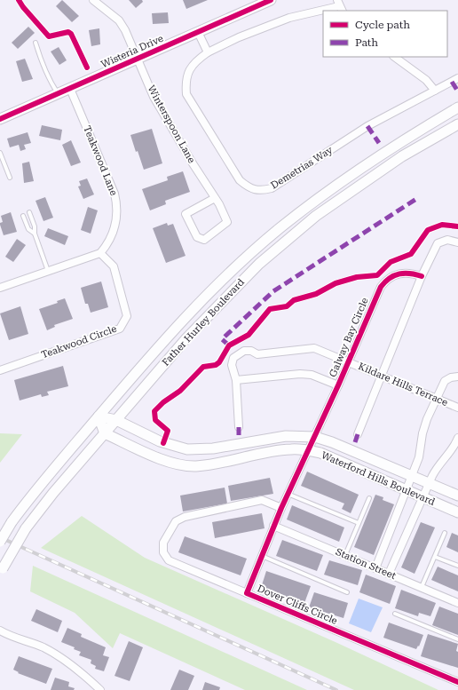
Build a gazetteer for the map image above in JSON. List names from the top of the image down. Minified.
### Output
{"streets":{"main road":["Wisteria Drive","Father Hurley Boulevard","Waterford Hills Boulevard"],"street":["Winterspoon Lane","Teakwood Lane","Demetrias Way","Galway Bay Circle","Teakwood Circle","Kildare Hills Terrace","Station Street","Dover Cliffs Circle"]},"crossings":[["Wisteria Drive","Winterspoon Lane"],["Wisteria Drive","Teakwood Lane"],["Teakwood Lane","Teakwood Circle"],["Father Hurley Boulevard","Waterford Hills Boulevard"],["Galway Bay Circle","Kildare Hills Terrace"],["Galway Bay Circle","Waterford Hills Boulevard"],["Galway Bay Circle","Dover Cliffs Circle"],["Waterford Hills Boulevard","Dover Cliffs Circle"],["Station Street","Dover Cliffs Circle"]],"legend":["Cycle path","Path"]}
